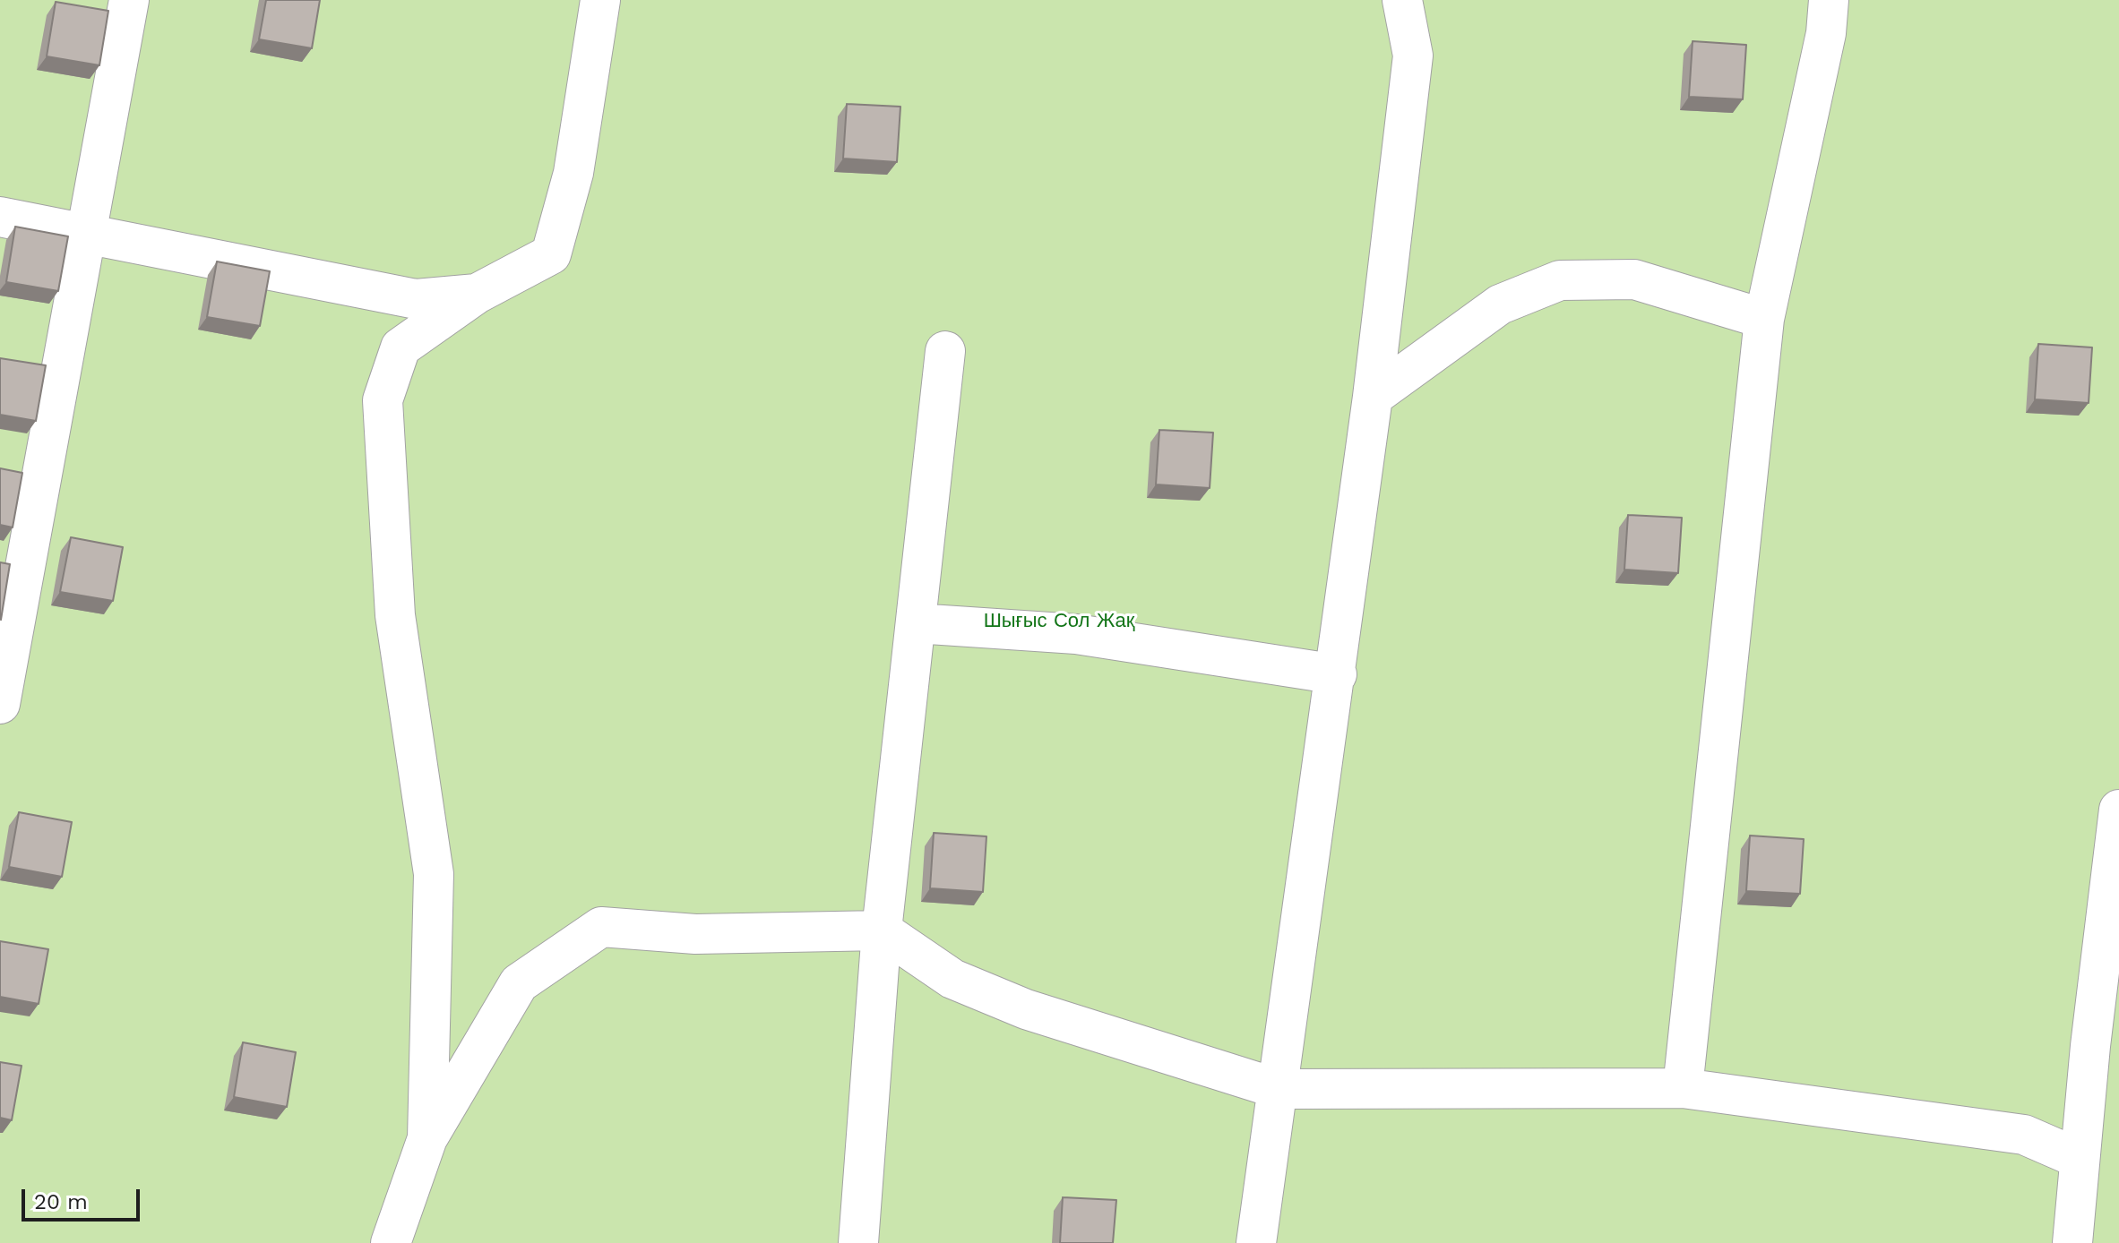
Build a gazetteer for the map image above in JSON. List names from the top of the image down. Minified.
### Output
{"parks":["Шығыс Сол Жақ"],"scale_bar":"20 m"}
